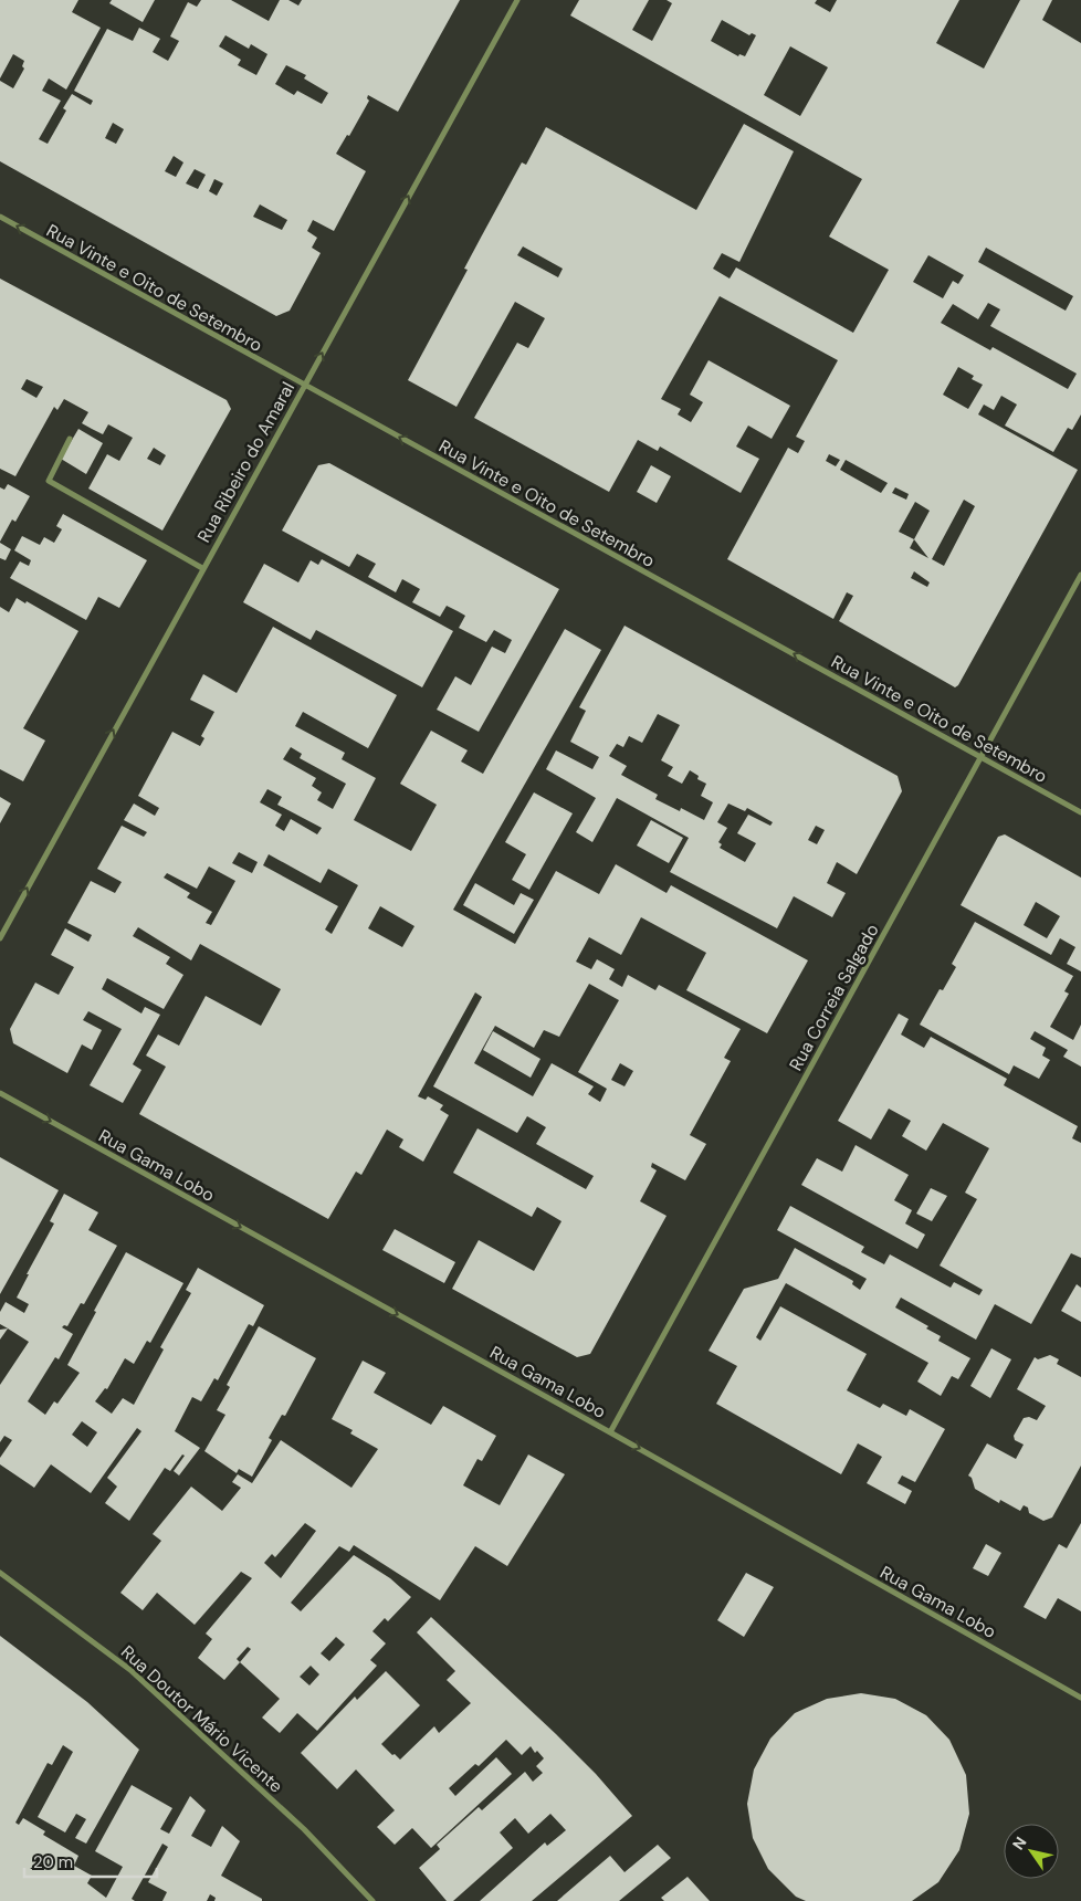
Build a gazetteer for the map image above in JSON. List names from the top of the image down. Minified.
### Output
{"streets":{"street":["Rua Vinte e Oito de Setembro","Rua Ribeiro do Amaral","Rua Correia Salgado","Rua Gama Lobo","Rua Doutor Mário Vicente"]},"crossings":[["Rua Vinte e Oito de Setembro","Rua Ribeiro do Amaral"],["Rua Vinte e Oito de Setembro","Rua Correia Salgado"],["Rua Correia Salgado","Rua Gama Lobo"]],"one_way":["Rua Vinte e Oito de Setembro","Rua Ribeiro do Amaral","Rua Gama Lobo"],"scale_bar":"20 m","north":"top left"}
